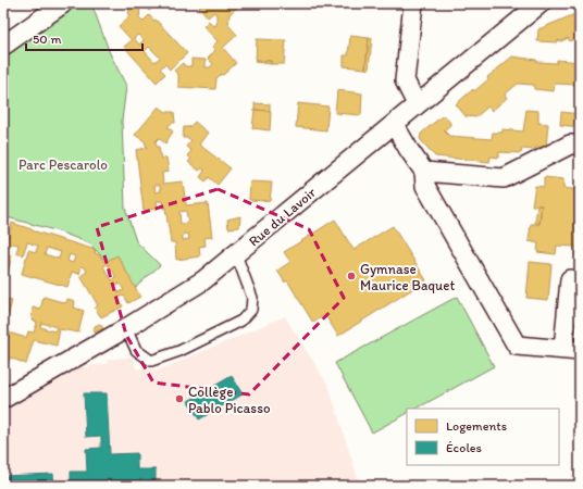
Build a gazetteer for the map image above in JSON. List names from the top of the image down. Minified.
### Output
{"streets":{"street":["Rue du Lavoir"]},"parks":["Parc Pescarolo"],"places":["Gymnase Maurice Baquet","Collège Pablo Picasso"],"legend":["Logements","Écoles"],"scale_bar":"50 m"}
